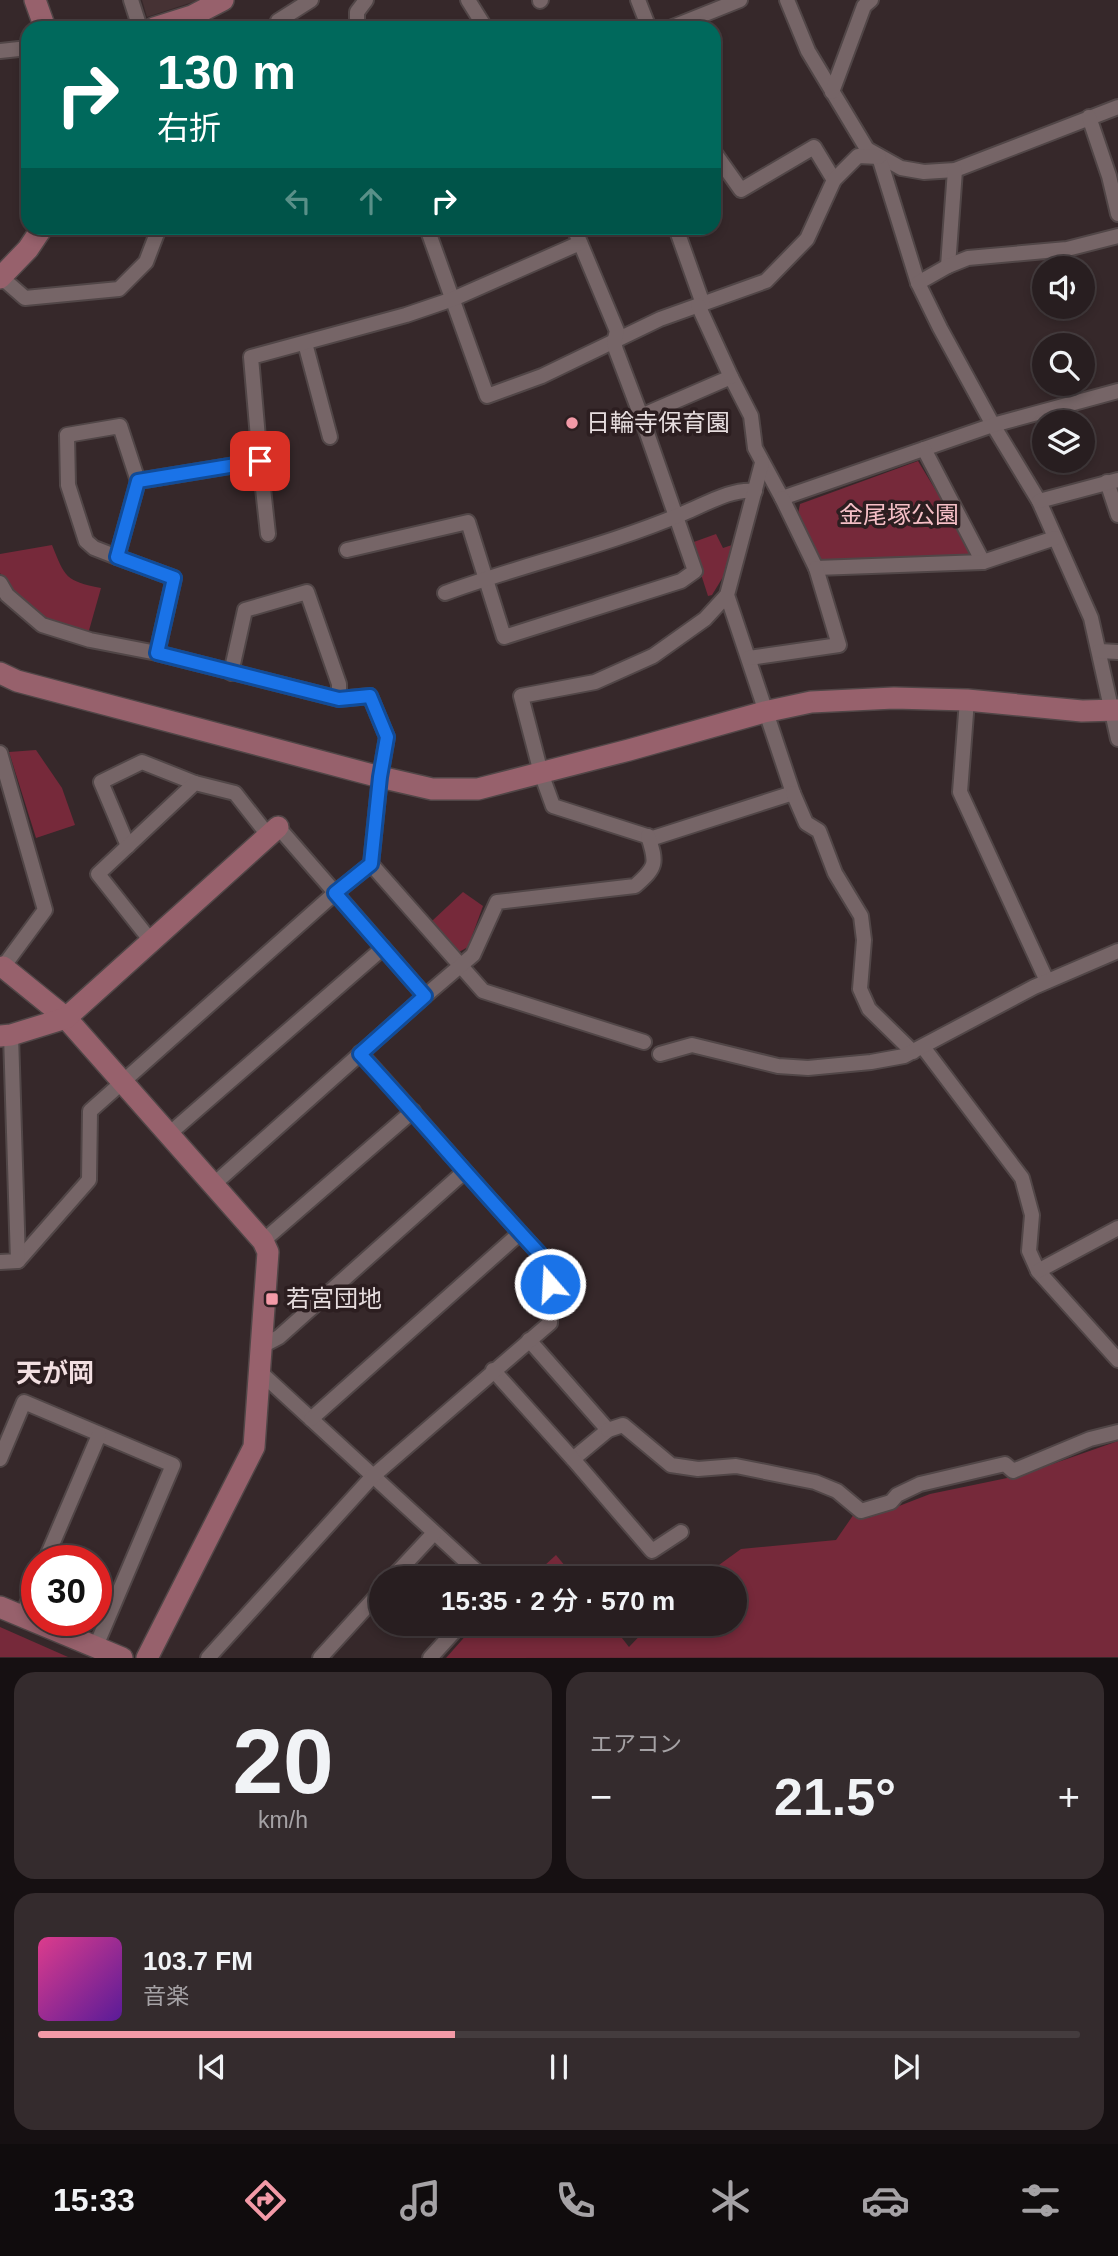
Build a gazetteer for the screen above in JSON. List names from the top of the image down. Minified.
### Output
{"districts":["天が岡"],"parks":["金尾塚公園"],"places":{"other":["日輪寺保育園"],"transit":["若宮団地"]},"page":{"turn":["130 m","右折"],"limit":"30","trip":"15:35 · 2 分 · 570 m","tile":[["20","km/h"],"エアコン"],"heat":["−","21.5°","+"],"song":["103.7 FM","音楽"],"tabs":"15:33"}}
